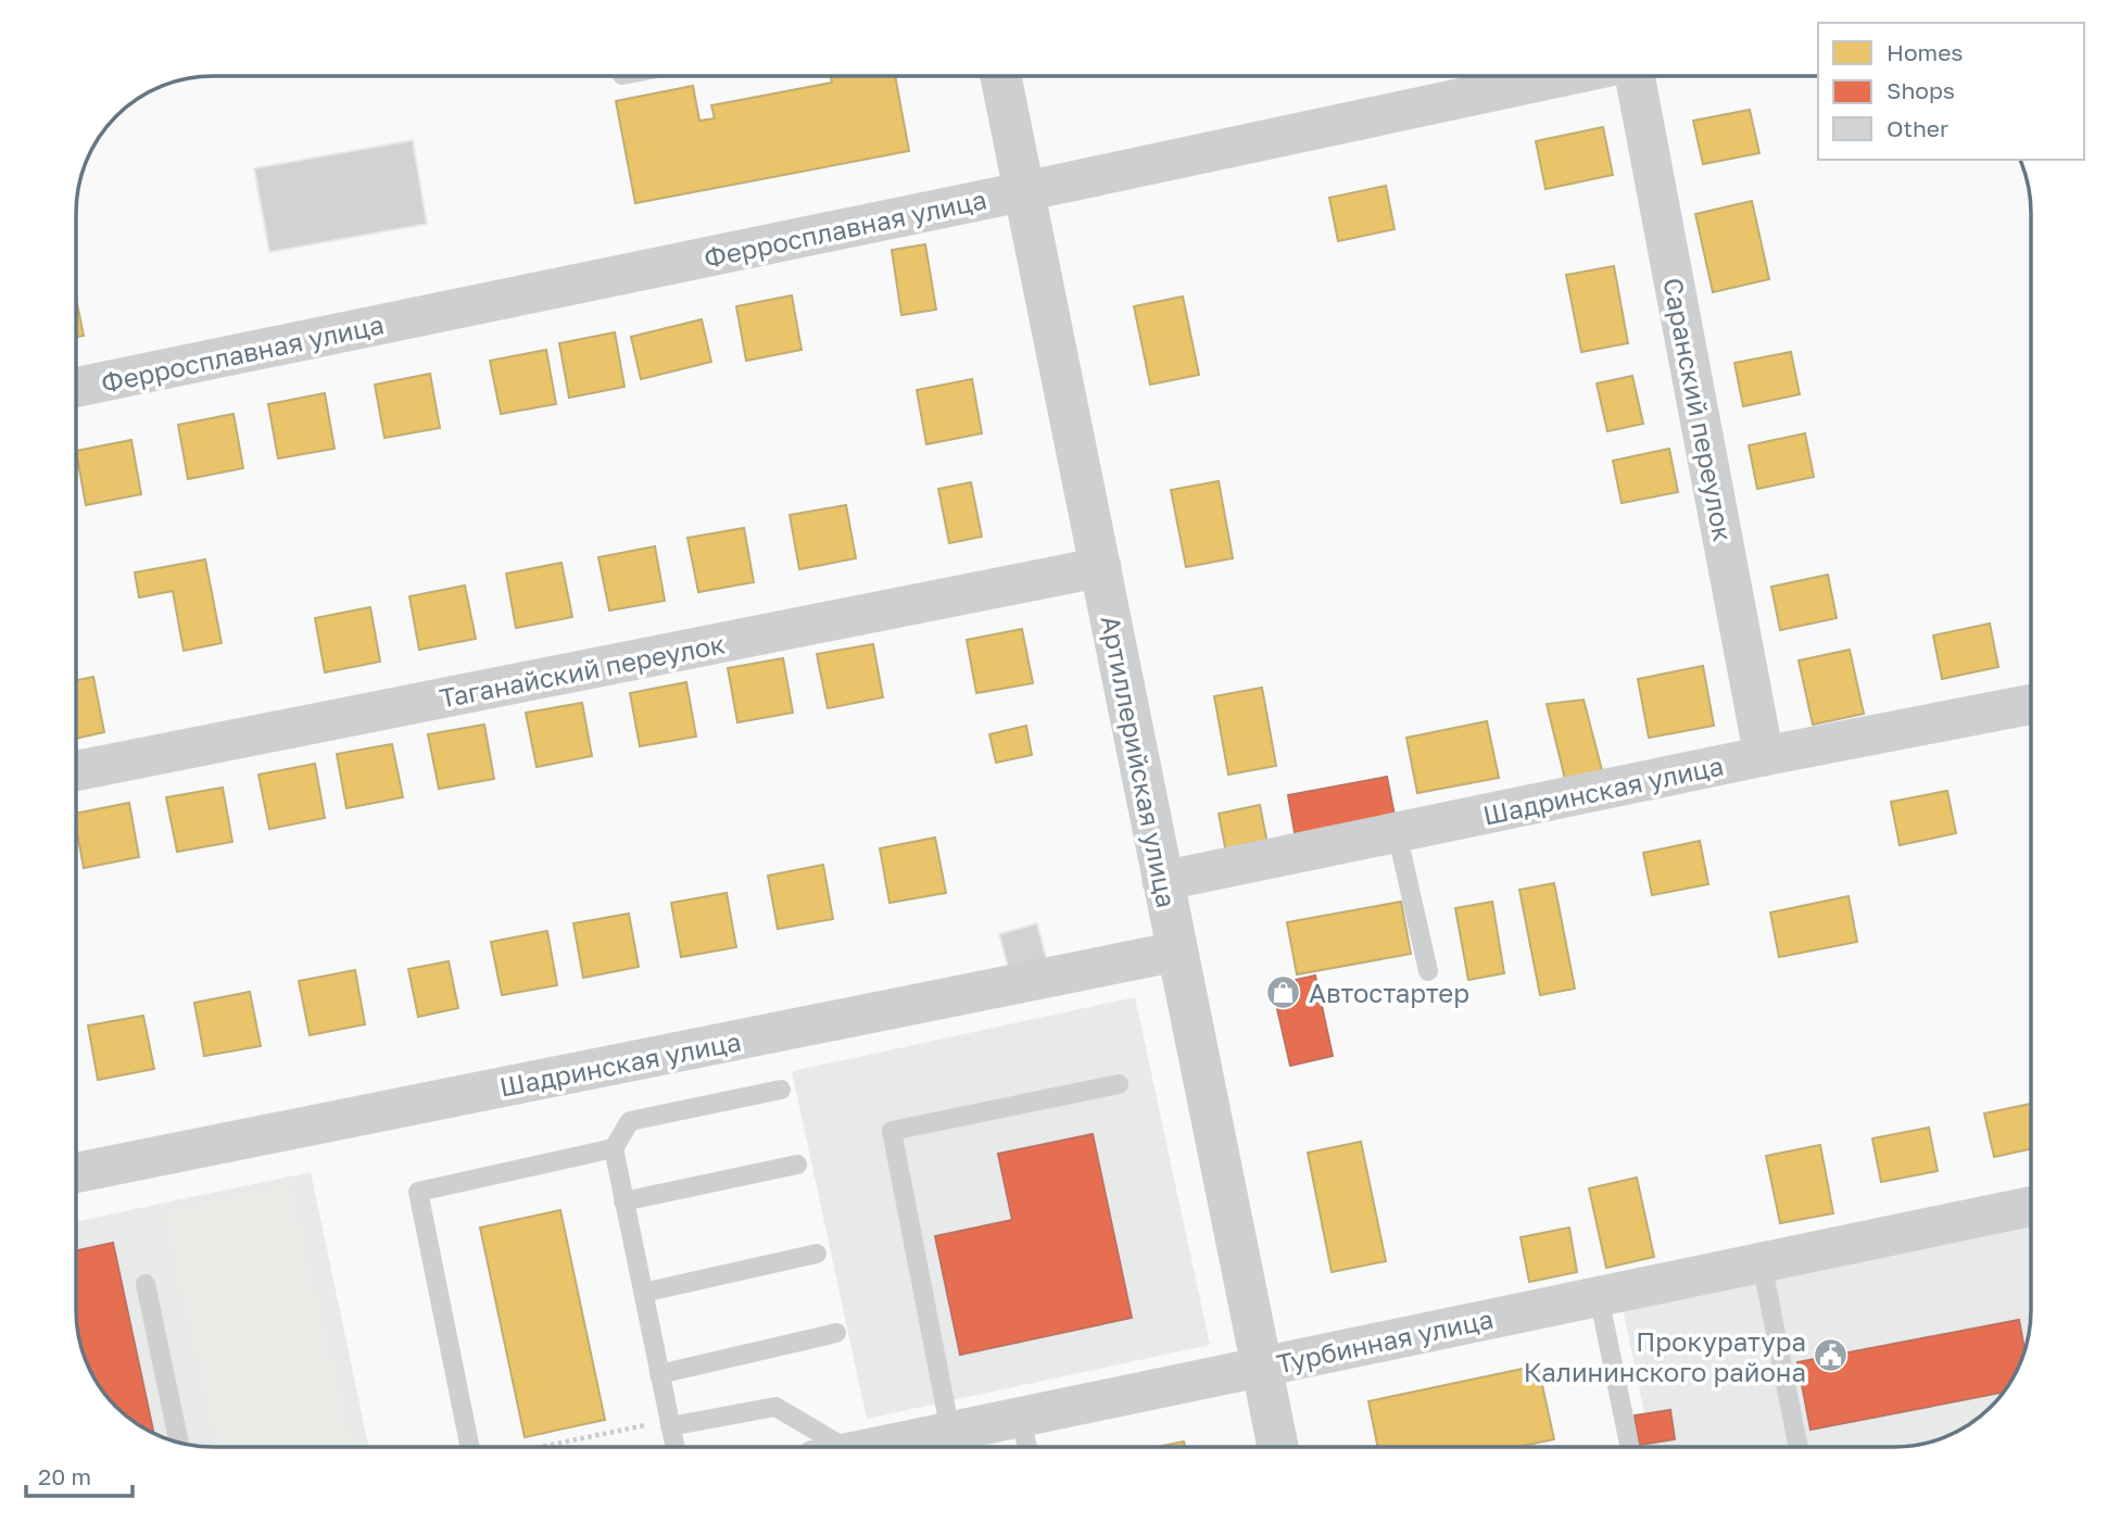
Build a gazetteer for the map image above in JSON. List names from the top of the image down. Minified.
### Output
{"streets":{"street":["Ферросплавная улица","Саранский переулок","Таганайский переулок","Артиллерийская улица","Шадринская улица","Турбинная улица"]},"crossings":[["Ферросплавная улица","Артиллерийская улица"],["Саранский переулок","Шадринская улица"],["Таганайский переулок","Артиллерийская улица"],["Артиллерийская улица","Шадринская улица"],["Артиллерийская улица","Турбинная улица"]],"places":{"shop":["Автостартер"],"public building":["Прокуратура Калининского района"]},"legend":["Homes","Shops","Other"],"scale_bar":"20 m"}
